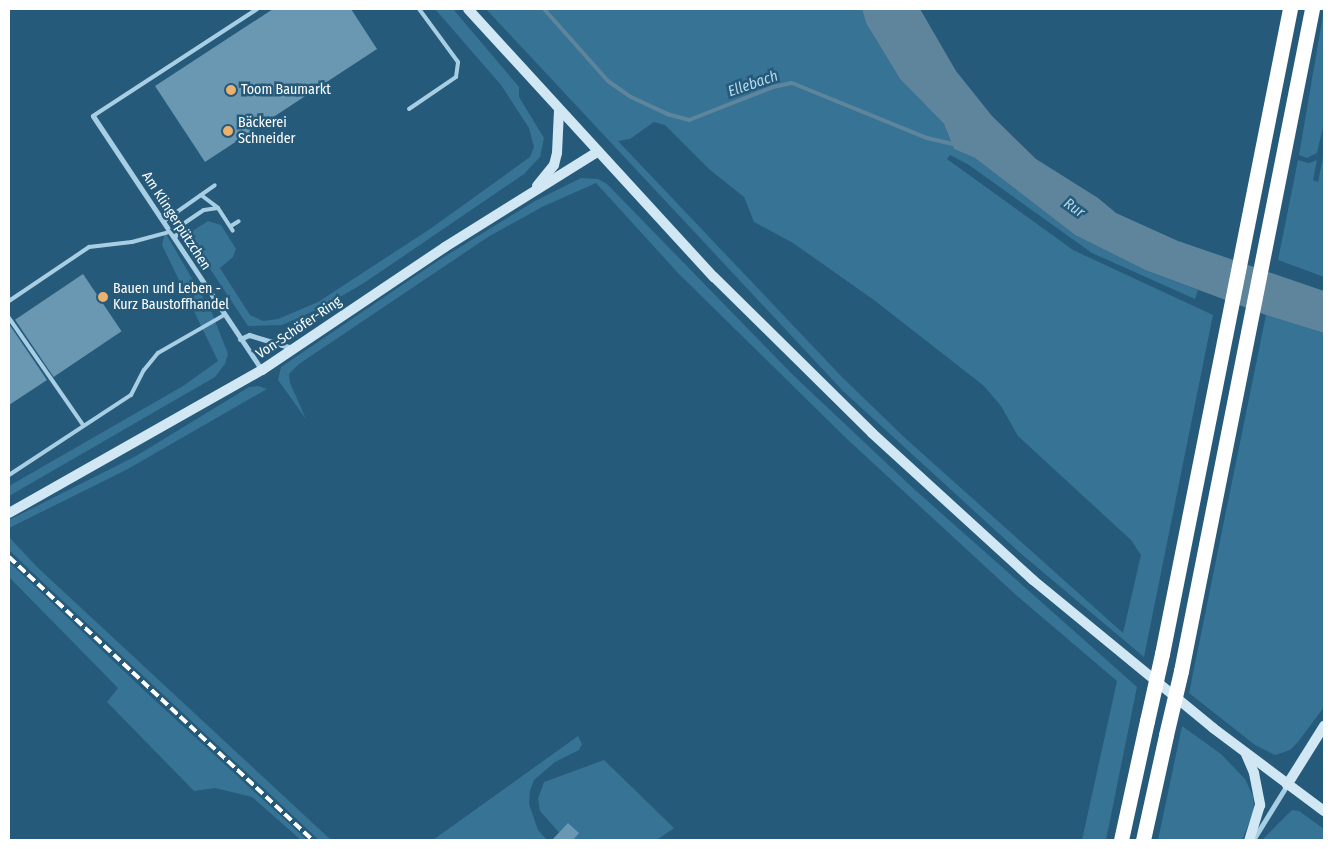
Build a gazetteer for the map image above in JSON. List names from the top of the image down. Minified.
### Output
{"streets":{"main road":["Von-Schöfer-Ring"],"street":["Am Klingerpützchen"]},"crossings":[["Am Klingerpützchen","Von-Schöfer-Ring"]],"water":["Ellebach","Rur"],"places":["Toom Baumarkt","Bäckerei Schneider","Bauen und Leben - Kurz Baustoffhandel"]}
